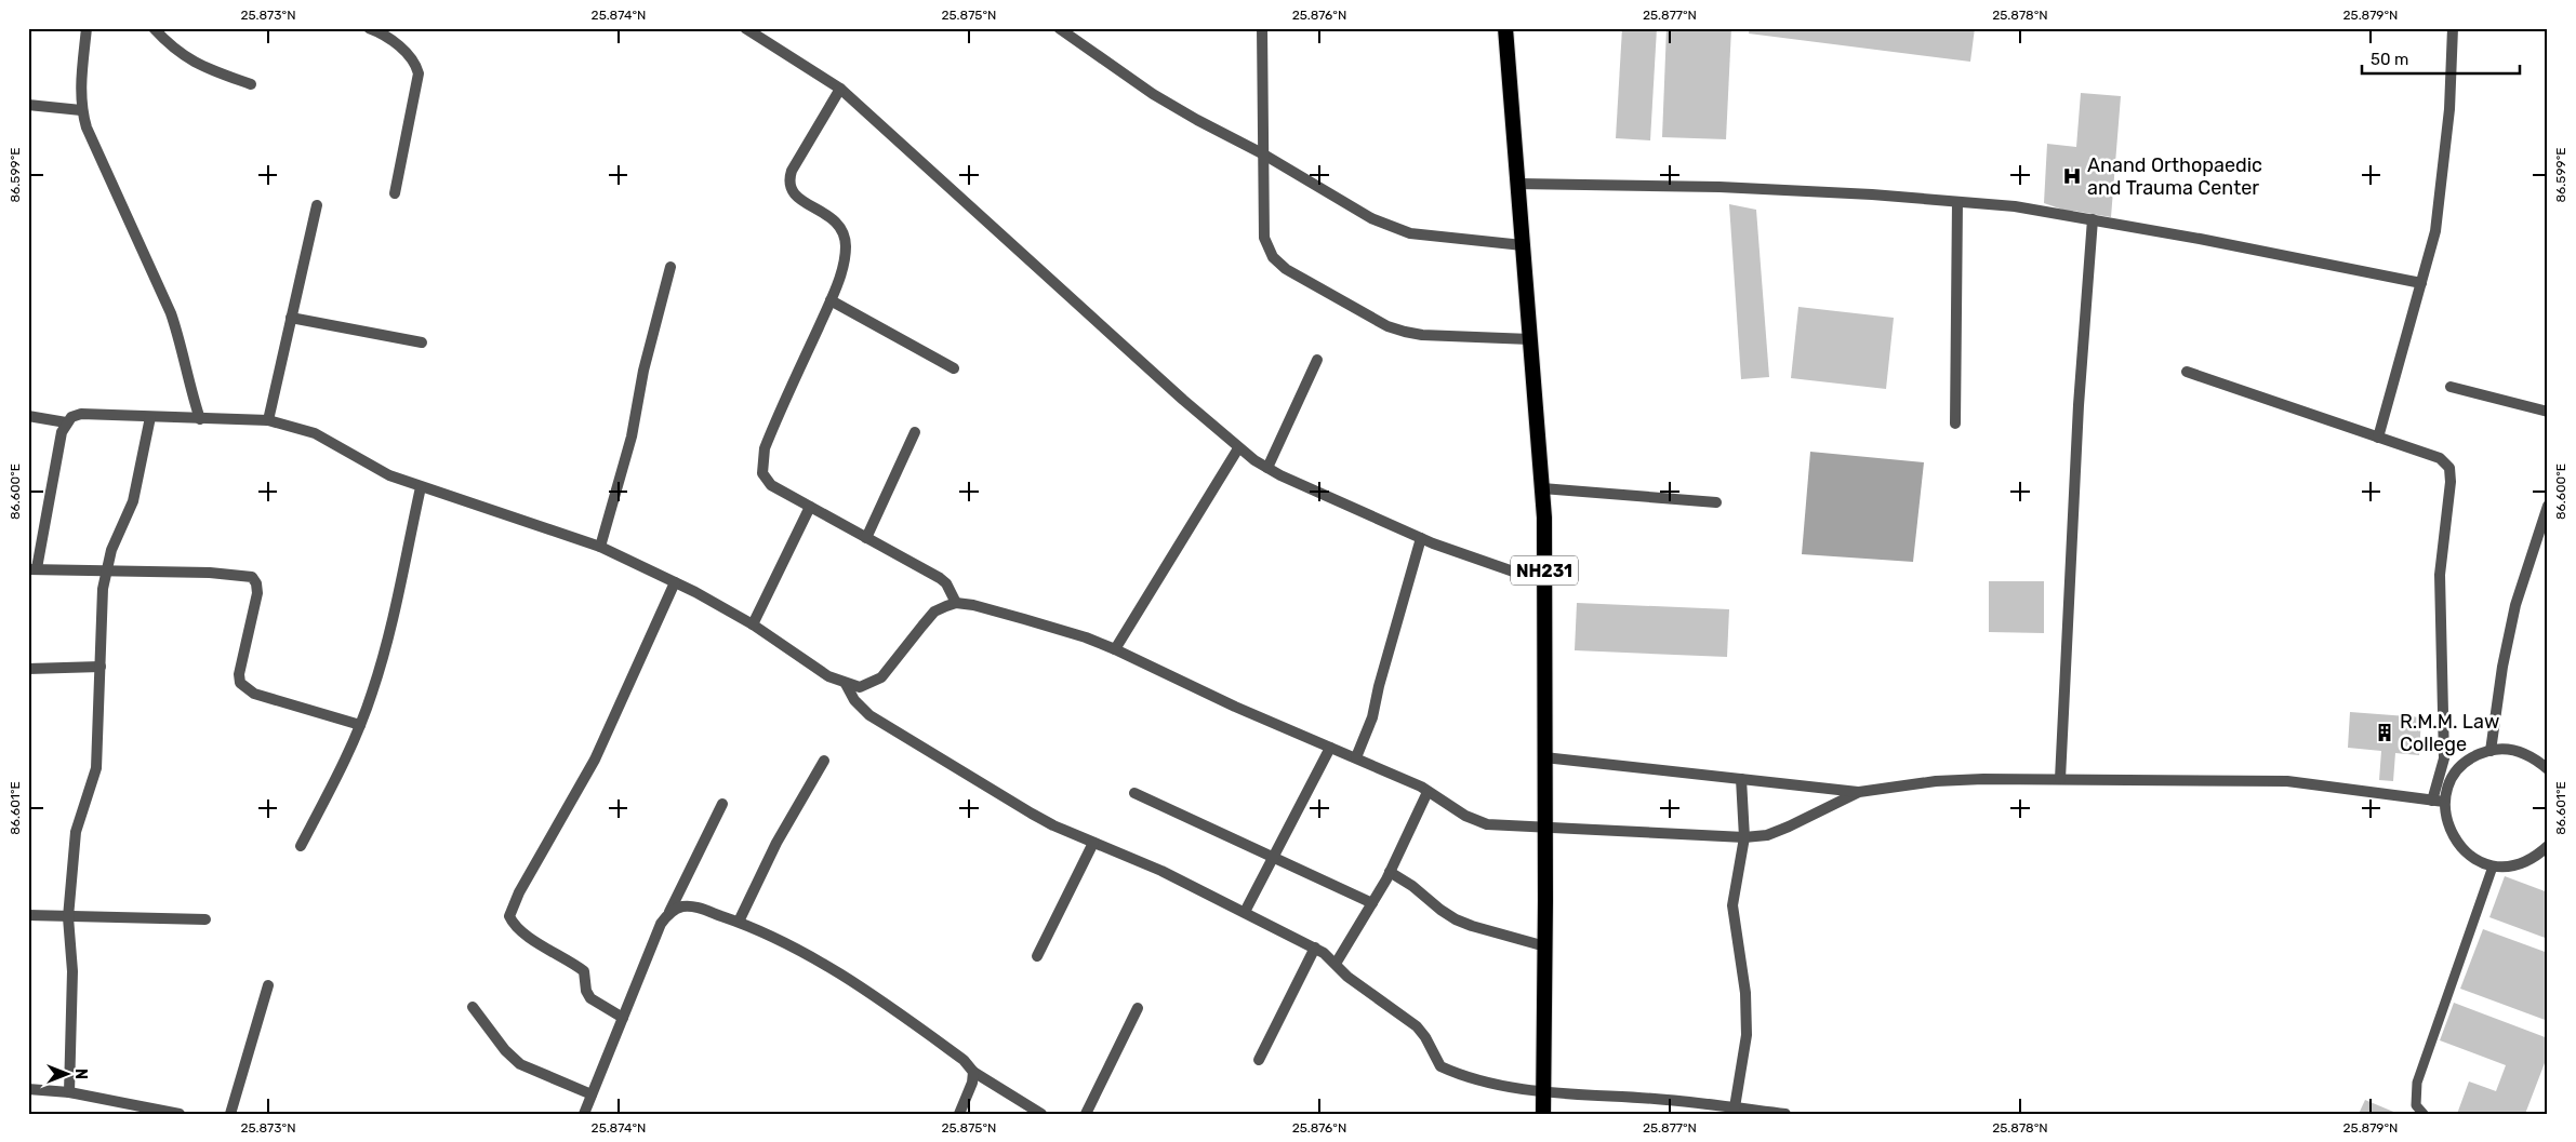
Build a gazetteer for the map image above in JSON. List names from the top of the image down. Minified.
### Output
{"streets":{"highway":["NH231"]},"places":{"hospital":["Anand Orthopaedic and Trauma Center"],"building":["R.M.M. Law College"]},"scale_bar":"50 m","north":"right","coordinates":["25.873°N","25.874°N","25.875°N","25.876°N","25.877°N","25.878°N","25.879°N","86.599°E","86.600°E","86.601°E"]}
